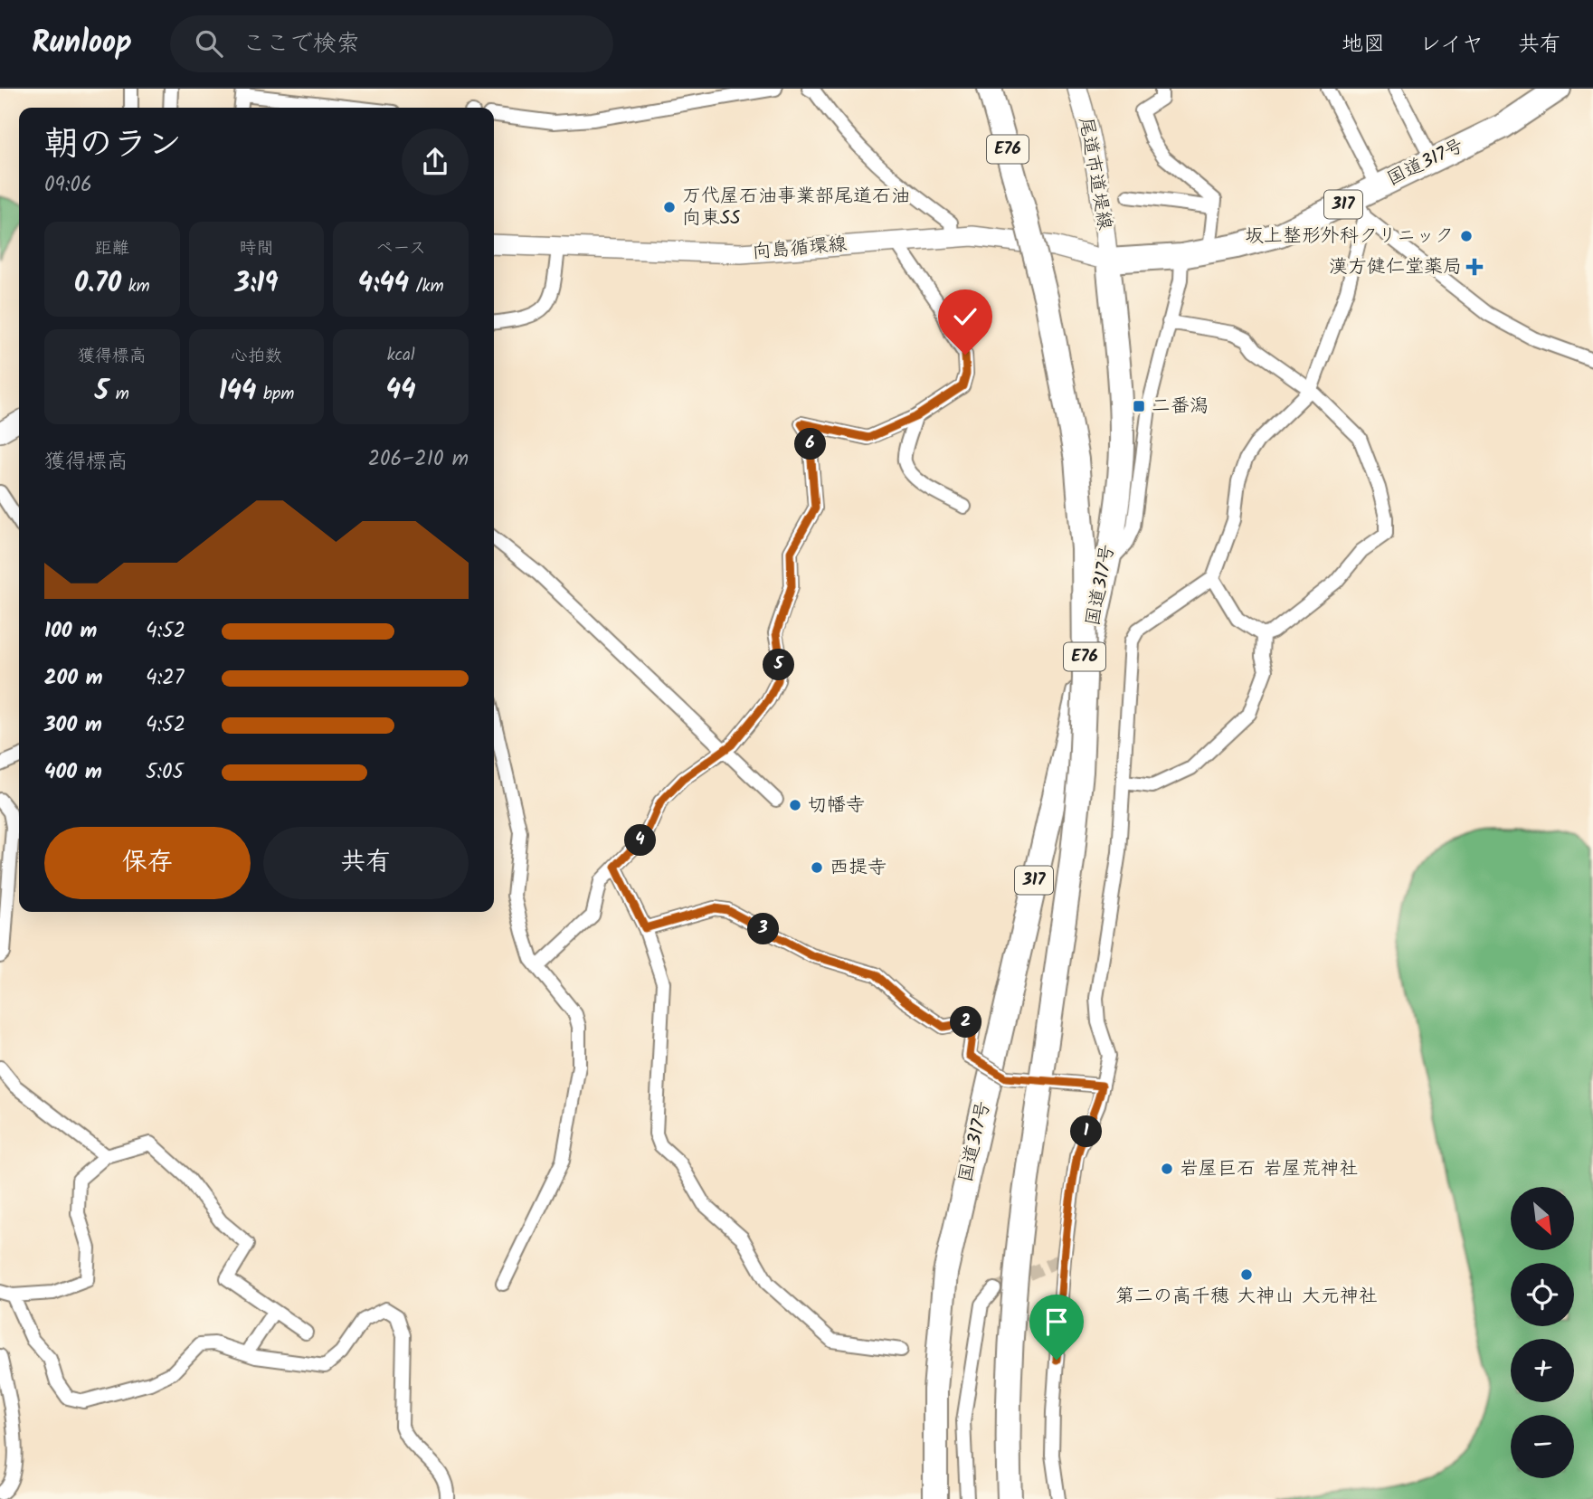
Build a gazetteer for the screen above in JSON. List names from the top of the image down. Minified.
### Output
{"streets":{"highway":["E76","国道317号","317"],"main road":["尾道市道堤線","向島循環線"]},"crossings":[["国道317号","尾道市道堤線"],["国道317号","向島循環線"],["尾道市道堤線","向島循環線"]],"places":{"other":["万代屋石油事業部尾道石油 向東SS","坂上整形外科クリニック","切幡寺","西提寺","岩屋巨石 岩屋荒神社","第二の高千穂 大神山 大元神社"],"health":["漢方健仁堂薬局"],"transit":["二番潟"]},"north":"bottom right","page":{"header":"Runloop","search":"ここで検索","nav":["地図","レイヤ","共有"],"heading":["朝のラン","09:06"],"stats":[["距離","0.70 km"],["時間","3:19"],["ペース","4:44 /km"],["獲得標高","5 m"],["心拍数","144 bpm"],["kcal","44"]],"pins":["6","5","4","3","2","1"],"chart":["獲得標高","206–210 m"],"list":[{"name":"100 m","note":"4:52"},{"name":"200 m","note":"4:27"},{"name":"300 m","note":"4:52"},{"name":"400 m","note":"5:05"}],"buttons":["保存","共有"],"map_buttons":["+","−"]}}
